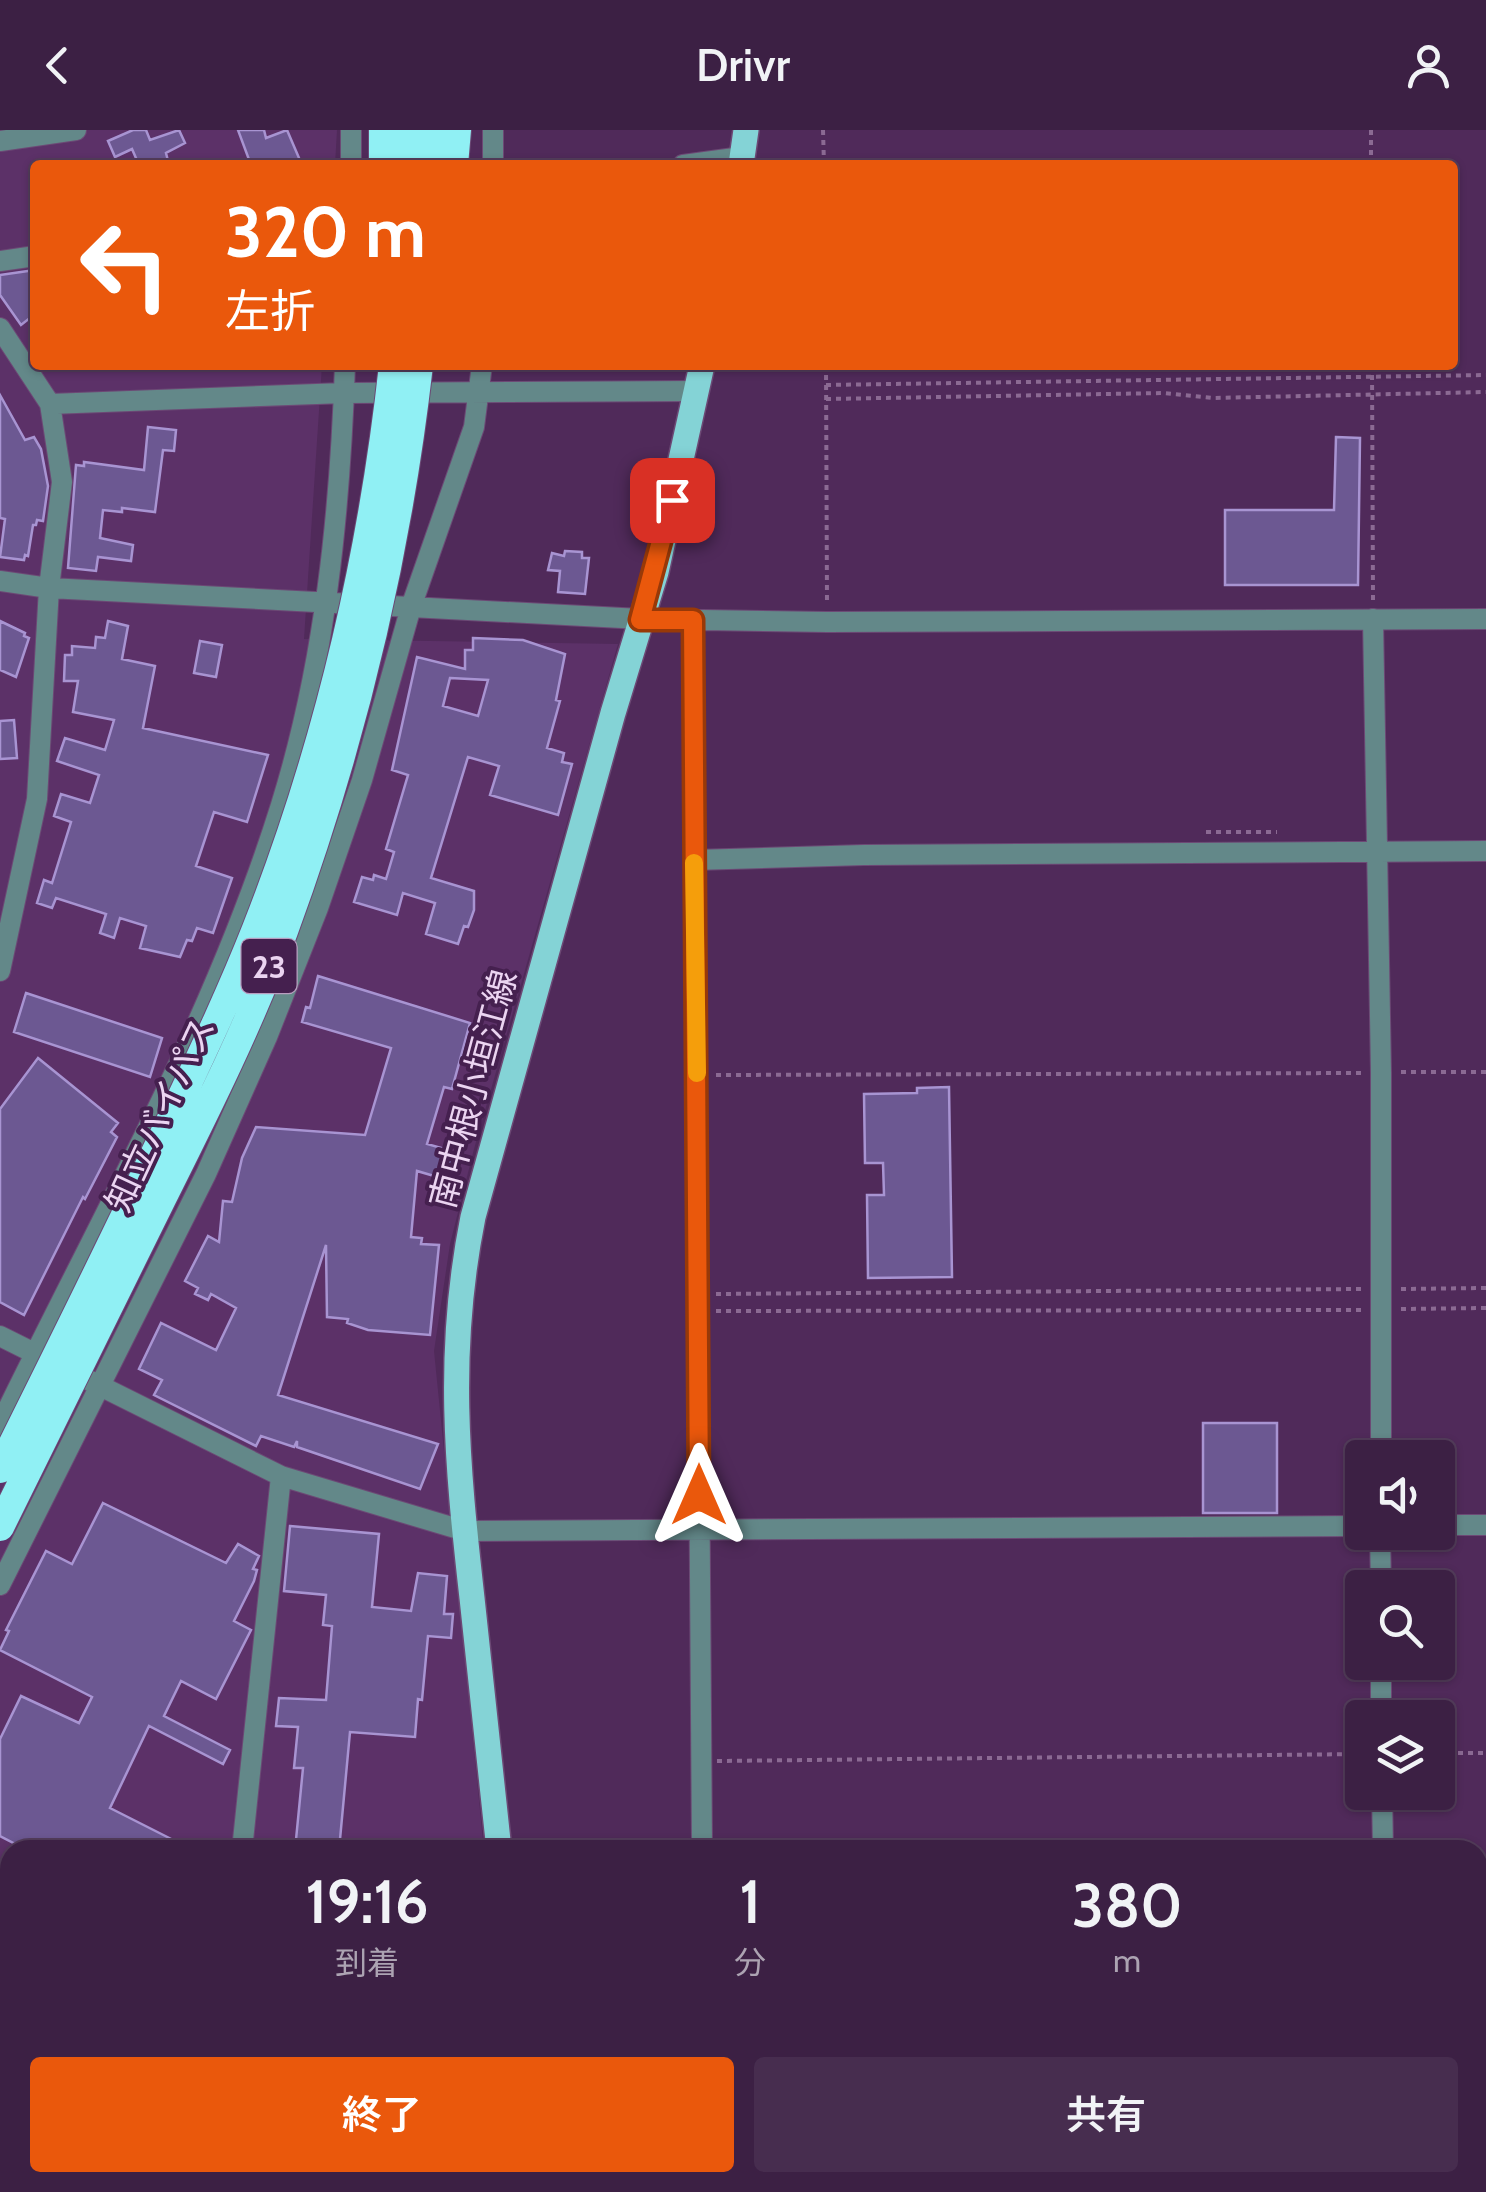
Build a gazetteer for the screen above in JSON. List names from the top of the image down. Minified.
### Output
{"streets":{"highway":["23","知立バイパス"],"main road":["南中根小垣江線"]},"crossings":[["23","知立バイパス"]],"page":{"header":"Drivr","turn":["320 m","左折"],"eta":["19:16","到着","1","分","380","m"],"buttons":["終了","共有"]}}
